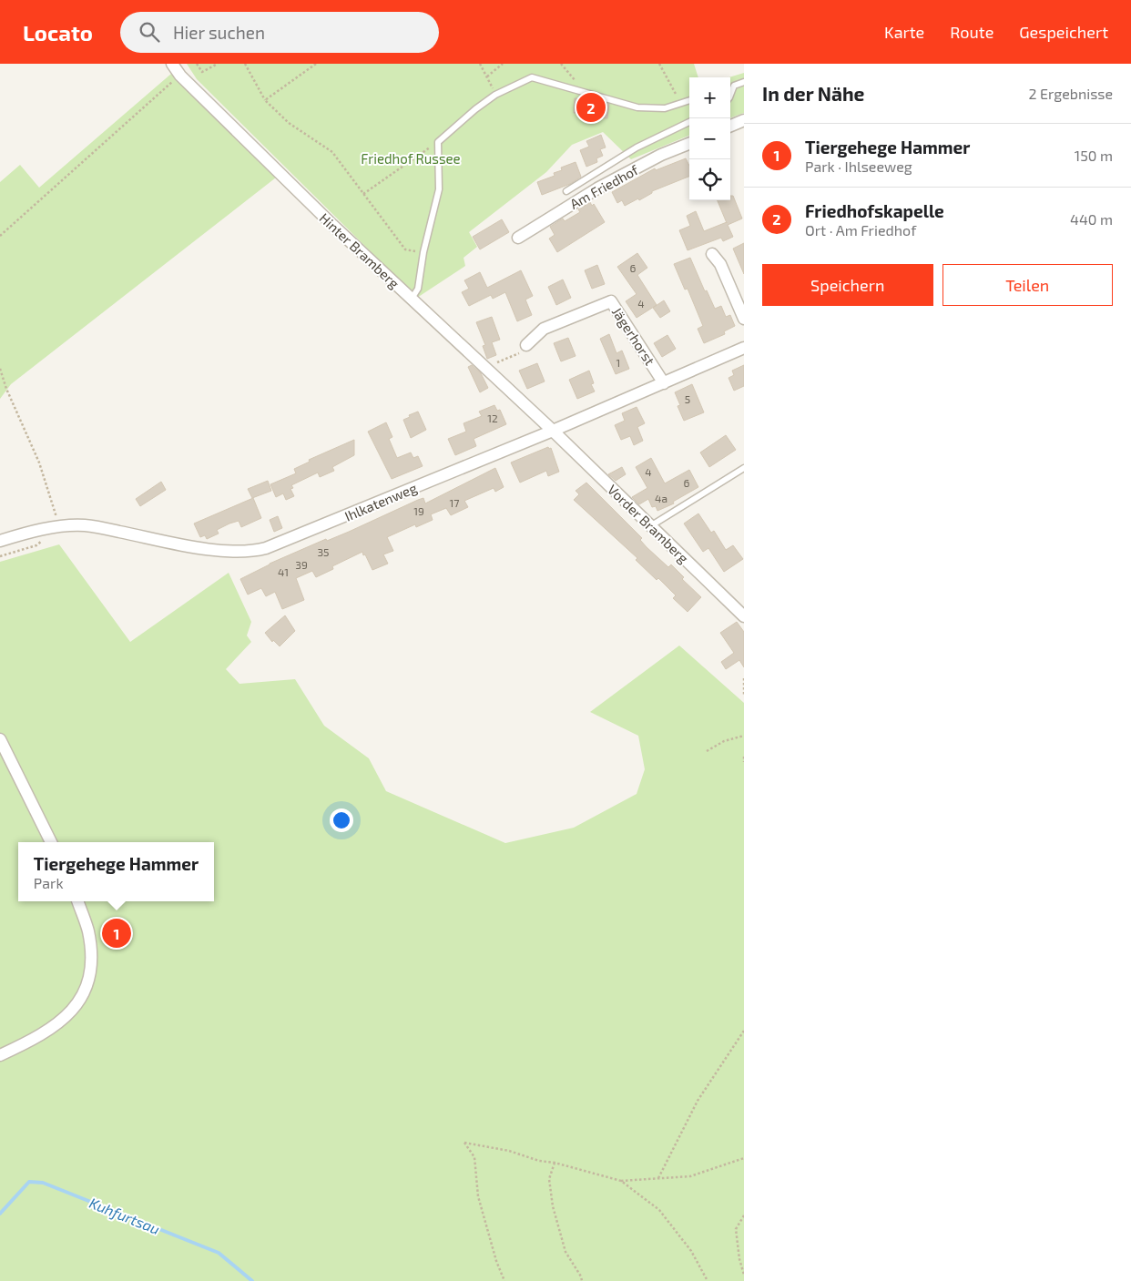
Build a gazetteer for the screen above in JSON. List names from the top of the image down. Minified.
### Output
{"streets":{"street":["Am Friedhof","Hinter Bramberg","Jägerhorst","Ihlkatenweg","Vorder Bramberg"]},"crossings":[["Hinter Bramberg","Ihlkatenweg"],["Hinter Bramberg","Vorder Bramberg"],["Jägerhorst","Ihlkatenweg"],["Ihlkatenweg","Vorder Bramberg"]],"water":["Kuhfurtsau"],"parks":["Friedhof Russee"],"house_numbers":["6","4","1","5","12","4","6","4a","17","19","35","39","41"],"page":{"header":"Locato","search":"Hier suchen","nav":["Karte","Route","Gespeichert"],"heading":["In der Nähe","2 Ergebnisse"],"map_buttons":["+","−"],"pins":["2","1"],"list":[{"mark":"1","name":"Tiergehege Hammer","note":"Park · Ihlseeweg","value":"150 m"},{"mark":"2","name":"Friedhofskapelle","note":"Ort · Am Friedhof","value":"440 m"}],"buttons":["Speichern","Teilen"],"popup":["Tiergehege Hammer","Park"]}}
